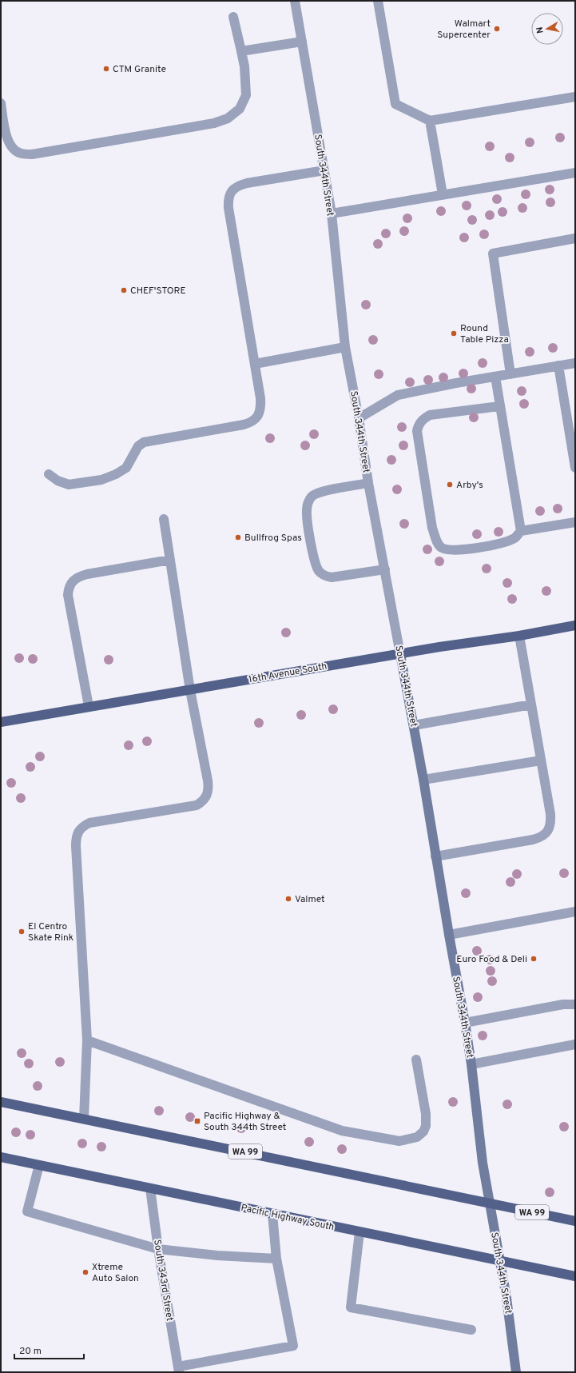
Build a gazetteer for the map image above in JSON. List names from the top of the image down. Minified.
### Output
{"streets":{"main road":["16th Avenue South","WA 99","Pacific Highway South"],"street":["South 344th Street","South 343rd Street"]},"crossings":[["South 344th Street","16th Avenue South"],["South 344th Street","WA 99"],["South 344th Street","Pacific Highway South"],["Pacific Highway South","South 343rd Street"]],"places":{"other":["Walmart Supercenter","CTM Granite","CHEF'STORE","Round Table Pizza","Arby's","Bullfrog Spas","Valmet","El Centro Skate Rink","Euro Food & Deli","Xtreme Auto Salon"],"transit":["Pacific Highway & South 344th Street"]},"scale_bar":"20 m","north":"left"}
